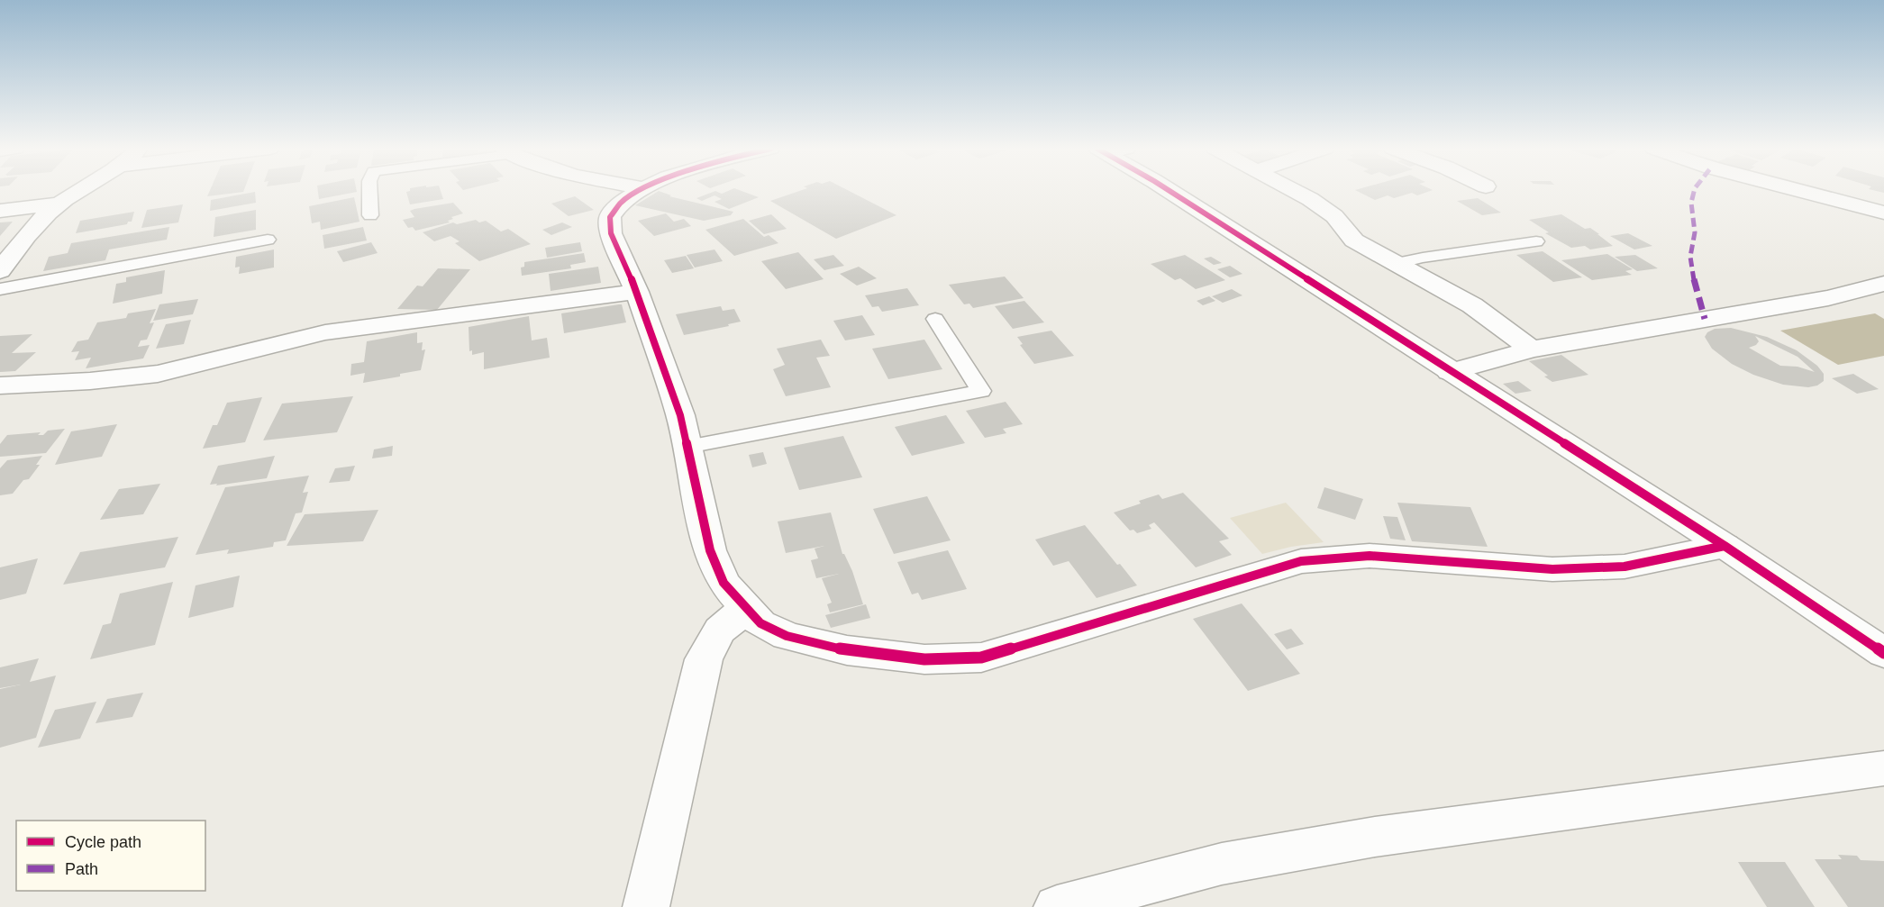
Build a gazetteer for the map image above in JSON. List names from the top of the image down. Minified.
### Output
{"legend":["Cycle path","Path"]}
